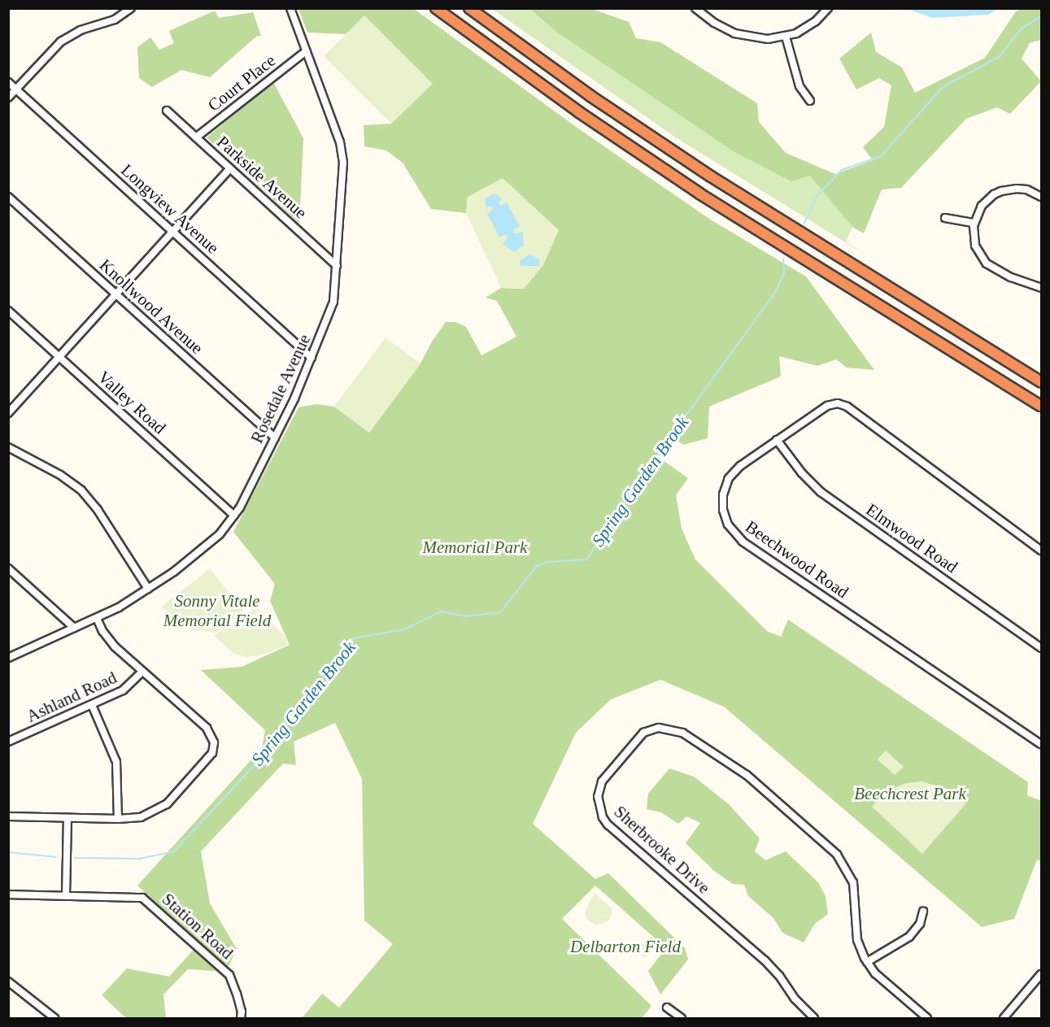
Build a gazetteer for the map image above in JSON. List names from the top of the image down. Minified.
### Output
{"streets":{"street":["Court Place","Parkside Avenue","Longview Avenue","Knollwood Avenue","Rosedale Avenue","Valley Road","Elmwood Road","Beechwood Road","Ashland Road","Sherbrooke Drive","Station Road"]},"crossings":[["Court Place","Parkside Avenue"],["Court Place","Rosedale Avenue"],["Parkside Avenue","Rosedale Avenue"],["Longview Avenue","Rosedale Avenue"],["Knollwood Avenue","Rosedale Avenue"],["Rosedale Avenue","Valley Road"],["Elmwood Road","Beechwood Road"]],"water":["Spring Garden Brook"],"parks":["Memorial Park","Sonny Vitale Memorial Field","Beechcrest Park","Delbarton Field"]}
